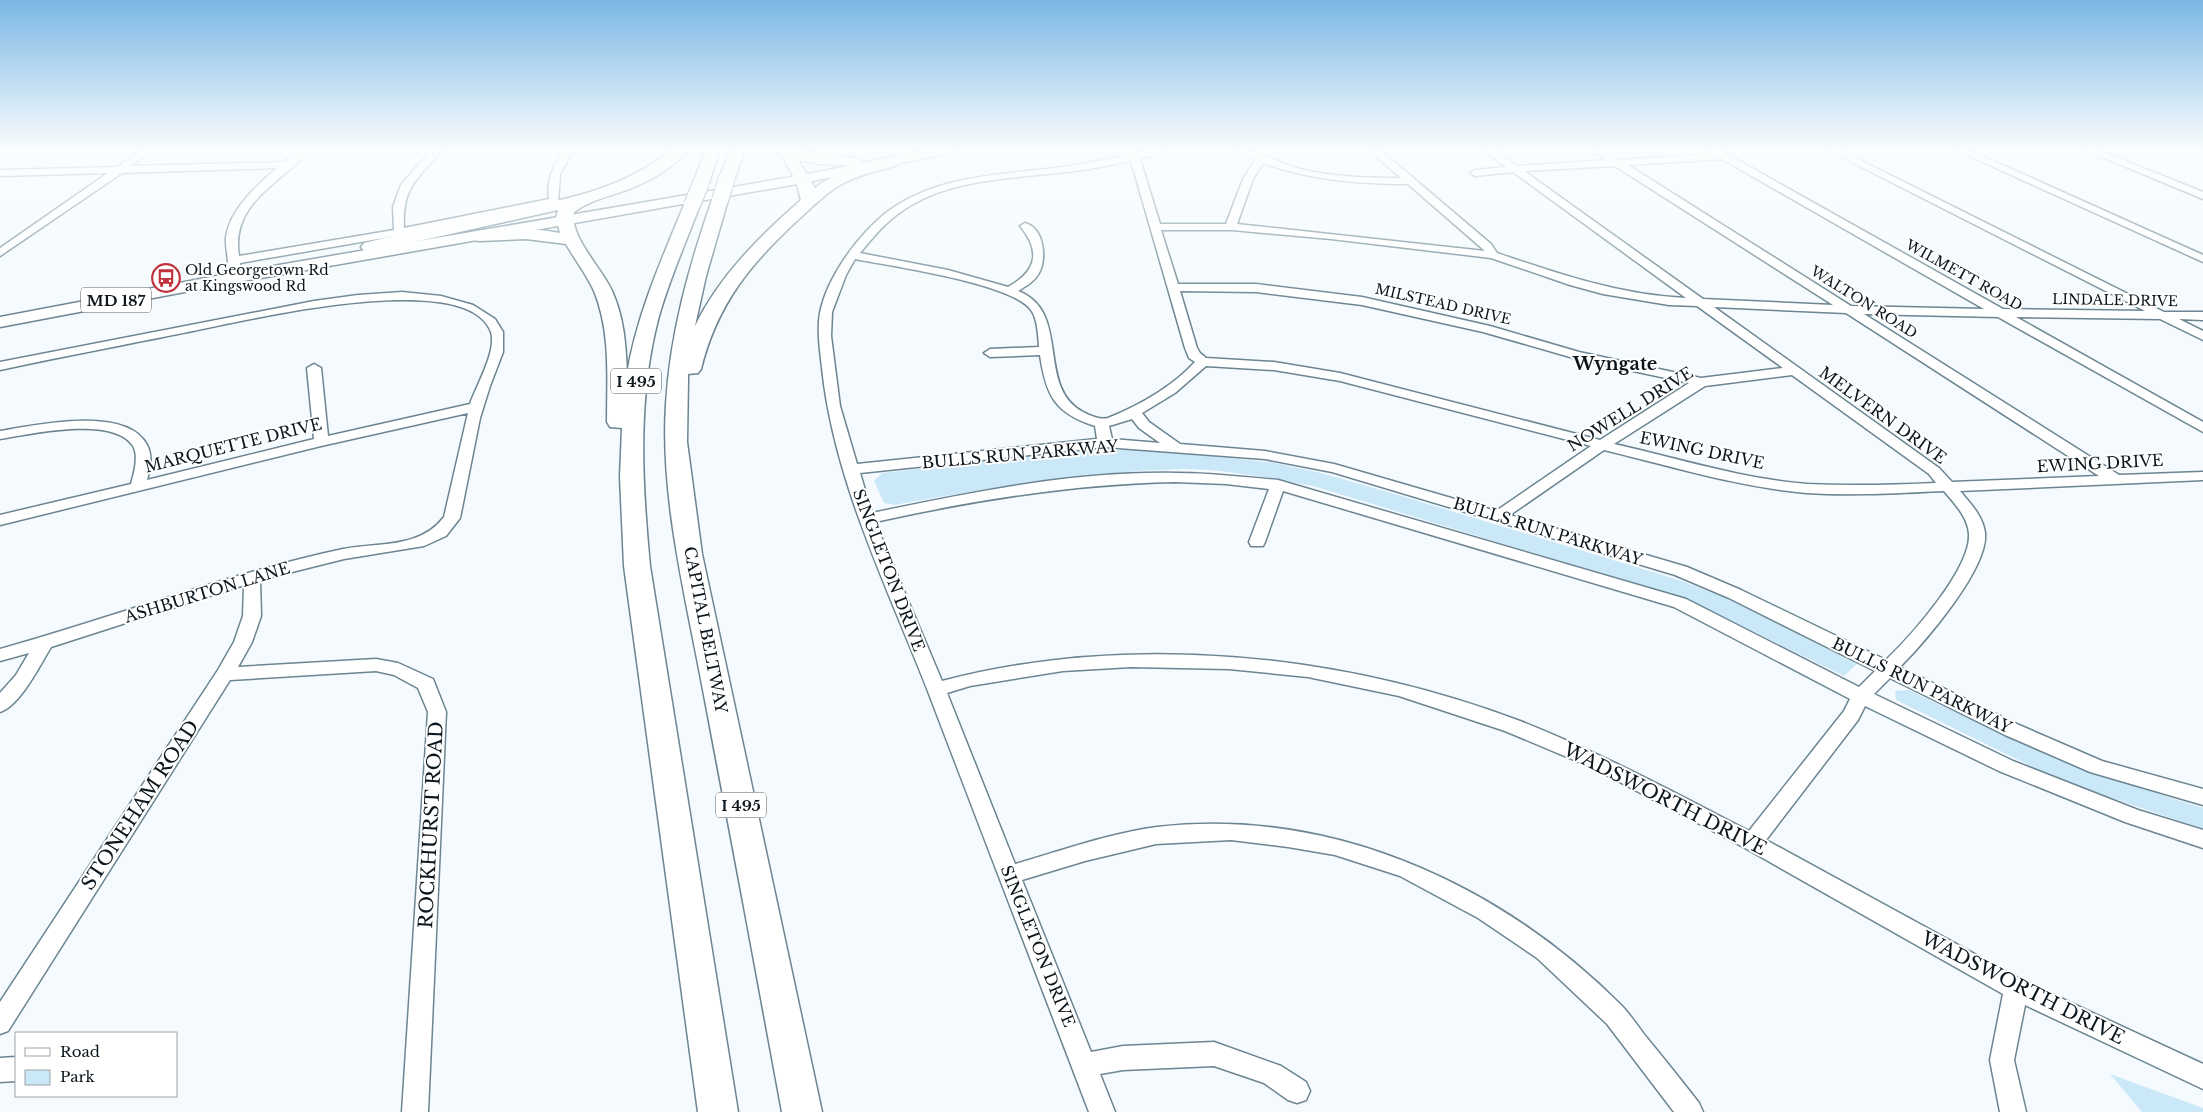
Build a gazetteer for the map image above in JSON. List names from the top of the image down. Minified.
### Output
{"streets":{"highway":["I 495","CAPITAL BELTWAY"],"main road":["MD 187"],"street":["WILMETT ROAD","LINDALE DRIVE","WALTON ROAD","MILSTEAD DRIVE","NOWELL DRIVE","MELVERN DRIVE","MARQUETTE DRIVE","EWING DRIVE","BULLS RUN PARKWAY","SINGLETON DRIVE","ASHBURTON LANE","WADSWORTH DRIVE","STONEHAM ROAD","ROCKHURST ROAD"]},"crossings":[["WILMETT ROAD","LINDALE DRIVE"],["LINDALE DRIVE","WALTON ROAD"],["LINDALE DRIVE","MELVERN DRIVE"],["WALTON ROAD","EWING DRIVE"],["MILSTEAD DRIVE","NOWELL DRIVE"],["NOWELL DRIVE","MELVERN DRIVE"],["NOWELL DRIVE","EWING DRIVE"],["NOWELL DRIVE","BULLS RUN PARKWAY"],["MELVERN DRIVE","EWING DRIVE"],["MELVERN DRIVE","BULLS RUN PARKWAY"],["MELVERN DRIVE","WADSWORTH DRIVE"],["MARQUETTE DRIVE","ASHBURTON LANE"],["BULLS RUN PARKWAY","SINGLETON DRIVE"],["SINGLETON DRIVE","WADSWORTH DRIVE"],["ASHBURTON LANE","STONEHAM ROAD"],["STONEHAM ROAD","ROCKHURST ROAD"]],"districts":["Wyngate"],"places":{"bus stop":["Old Georgetown Rd at Kingswood Rd"]},"legend":["Road","Park"]}
